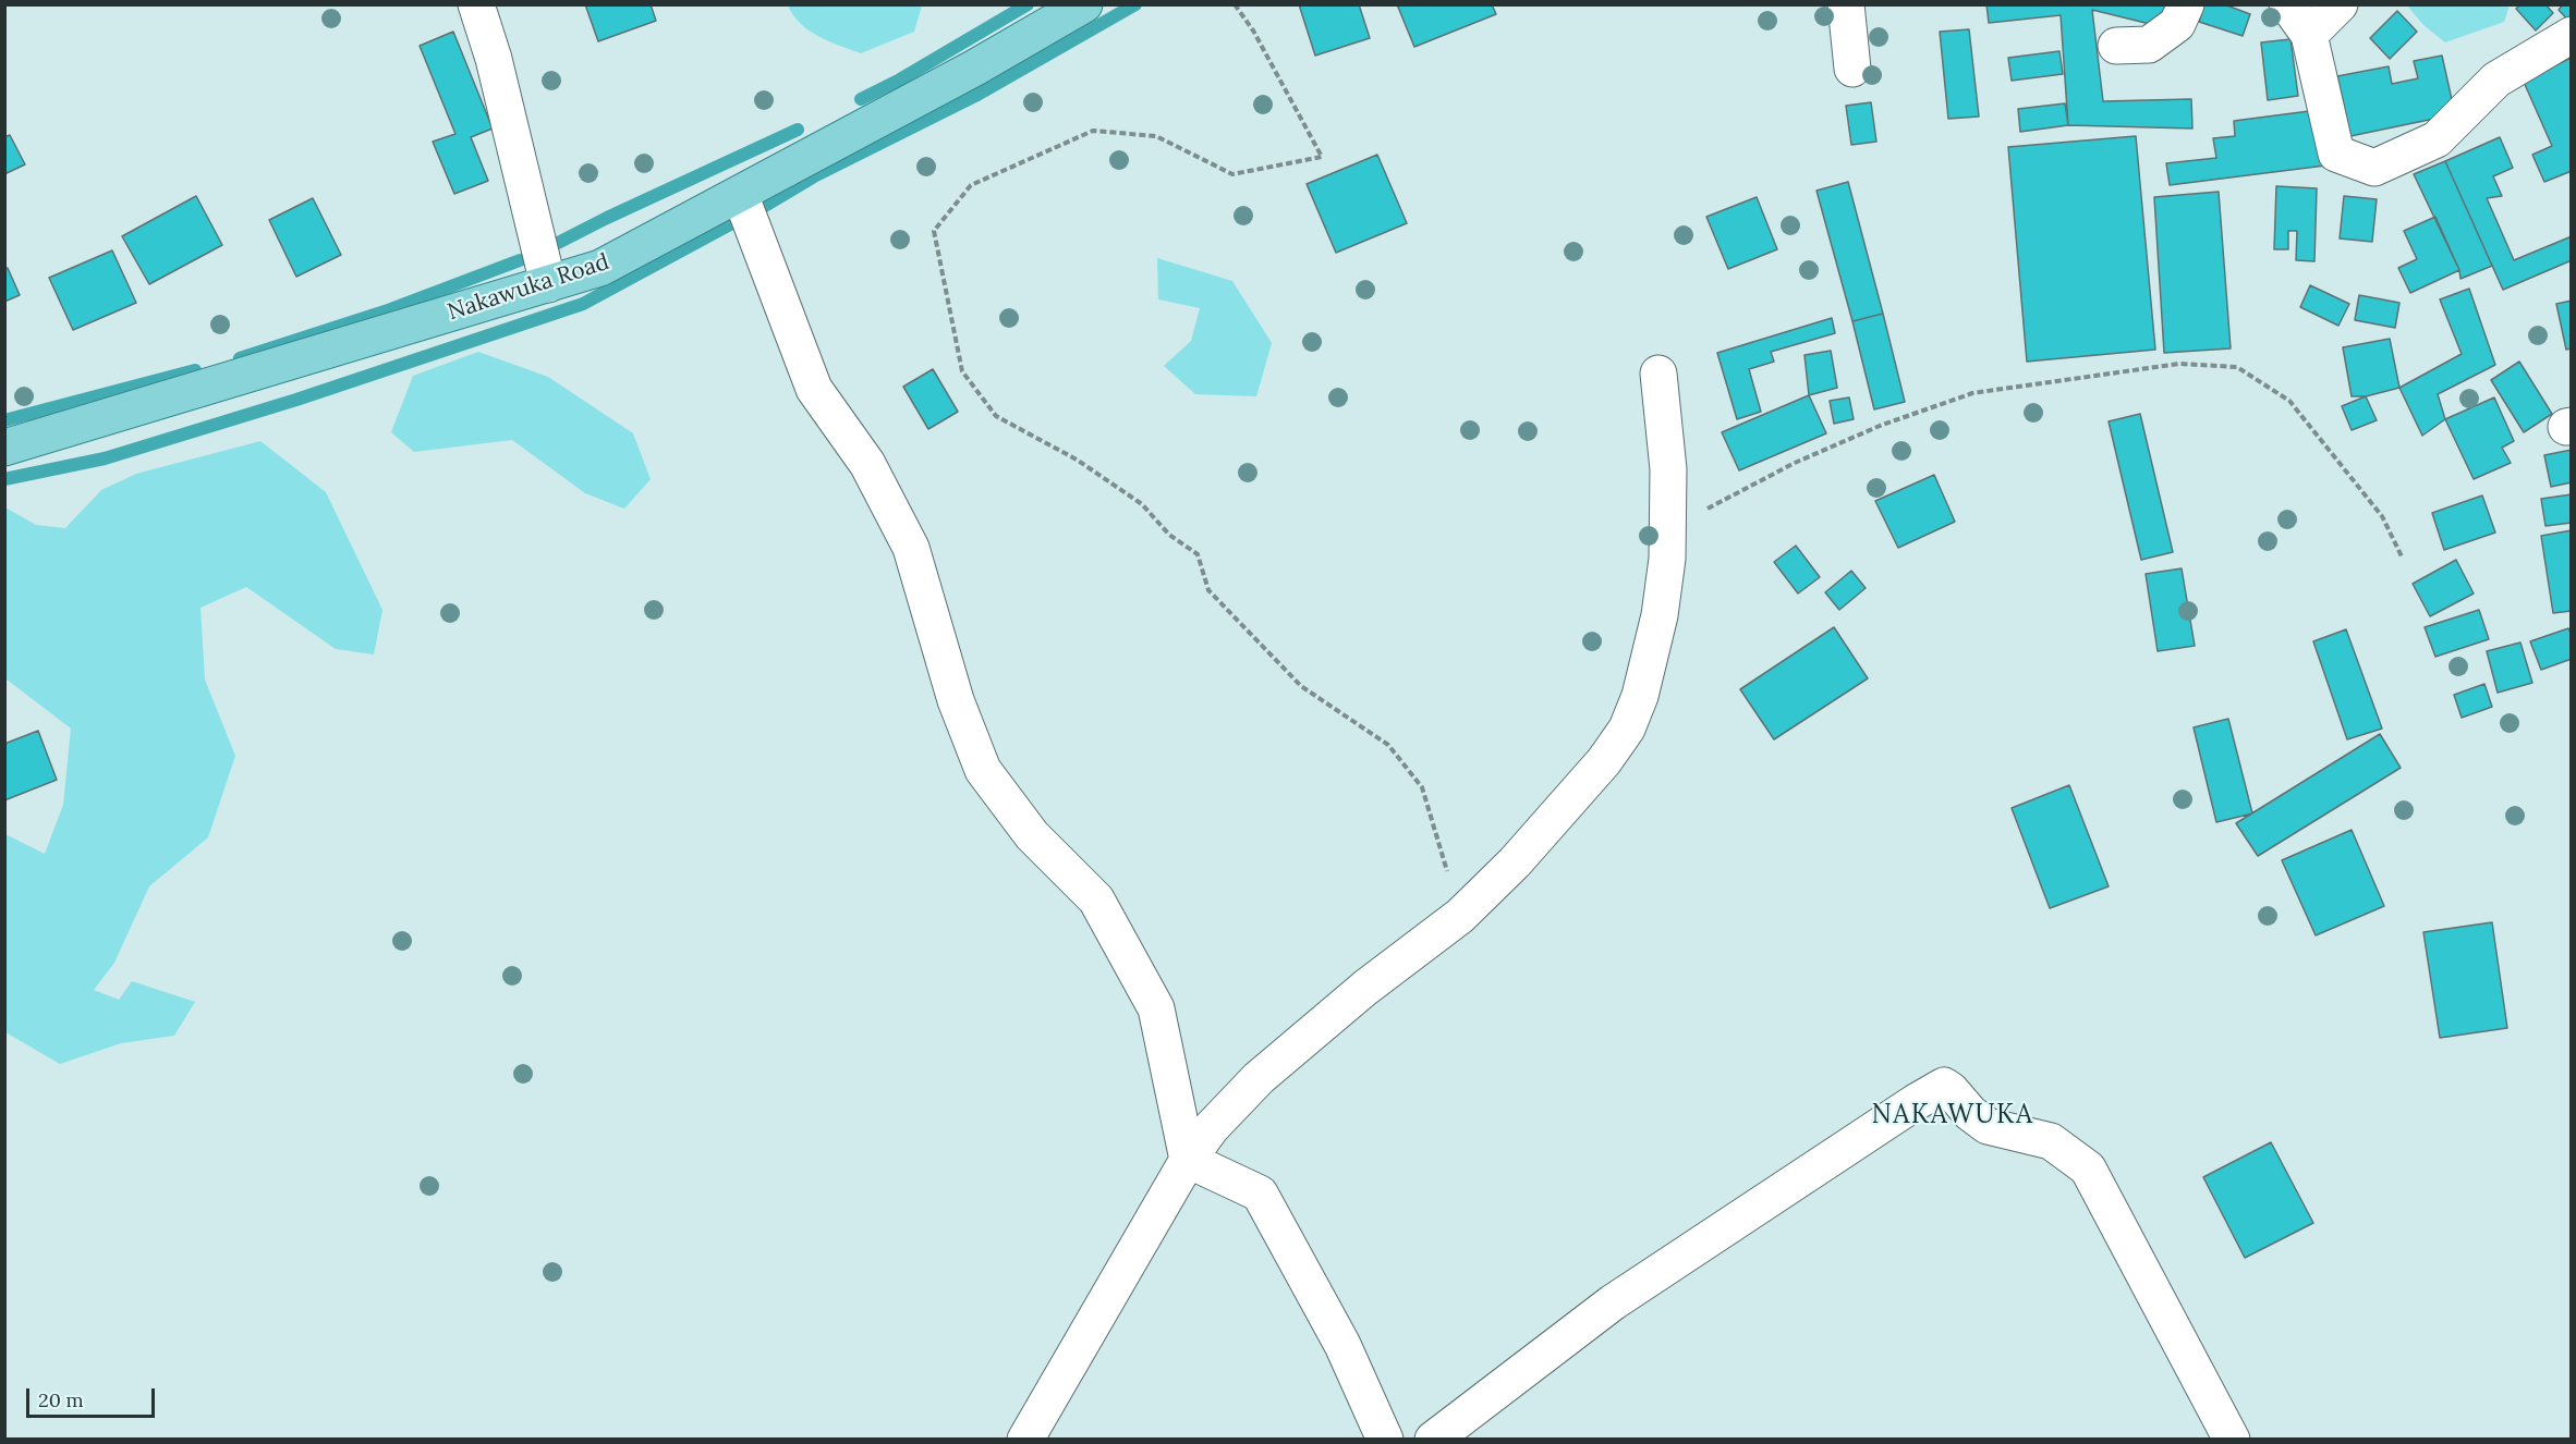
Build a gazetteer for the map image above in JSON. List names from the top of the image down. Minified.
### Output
{"streets":{"main road":["Nakawuka Road"]},"districts":["NAKAWUKA"],"scale_bar":"20 m"}
